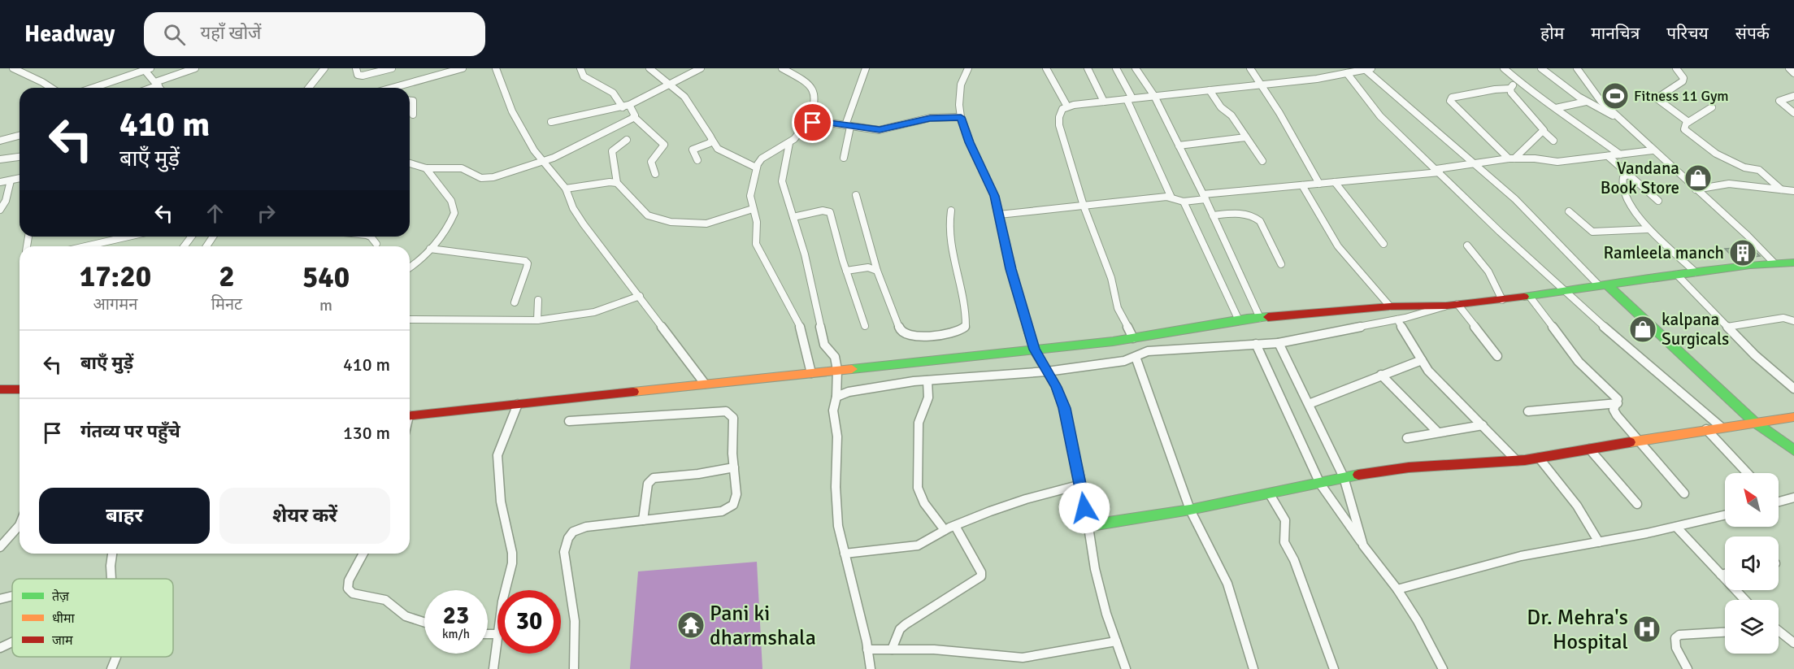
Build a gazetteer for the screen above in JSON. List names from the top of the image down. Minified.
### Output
{"places":{"sports":["Fitness 11 Gym"],"shop":["Vandana Book Store","kalpana Surgicals"],"building":["Ramleela manch"],"temple":["Pani ki dharmshala"],"hospital":["Dr. Mehra's Hospital"]},"legend":["तेज़","धीमा","जाम"],"north":"top left","page":{"header":"Headway","search":"यहाँ खोजें","nav":["होम","मानचित्र","परिचय","संपर्क"],"turn":["410 m","बाएँ मुड़ें"],"eta":["17:20","आगमन","2","मिनट","540","m"],"list":[{"name":"बाएँ मुड़ें","value":"410 m"},{"name":"गंतव्य पर पहुँचे","value":"130 m"}],"buttons":["बाहर","शेयर करें"],"speed":"23 km/h","limit":"30"}}
